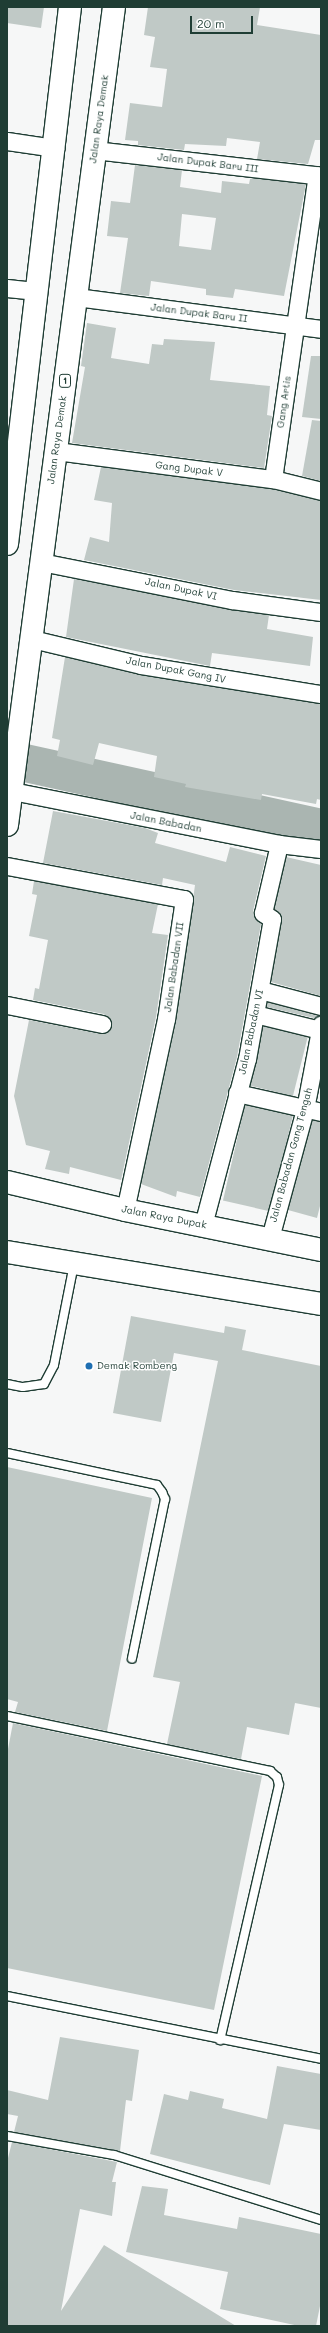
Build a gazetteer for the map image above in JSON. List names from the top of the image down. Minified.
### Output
{"streets":{"main road":["Jalan Raya Demak","1","Jalan Raya Dupak"],"street":["Jalan Dupak Baru III","Jalan Dupak Baru II","Gang Artis","Gang Dupak V","Jalan Dupak VI","Jalan Dupak Gang IV","Jalan Babadan","Jalan Babadan VII","Jalan Babadan VI","Jalan Babadan Gang Tengah"]},"crossings":[["Jalan Raya Demak","Jalan Dupak Baru III"],["Jalan Raya Demak","Jalan Dupak Baru II"],["Jalan Raya Demak","Gang Dupak V"],["Jalan Raya Demak","Jalan Dupak VI"],["Jalan Raya Demak","Jalan Dupak Gang IV"],["Jalan Raya Demak","Jalan Babadan"],["Jalan Dupak Baru III","Gang Artis"],["Jalan Dupak Baru II","Gang Artis"],["Gang Artis","Gang Dupak V"],["Jalan Babadan","Jalan Babadan VI"],["Jalan Babadan VII","Jalan Raya Dupak"],["Jalan Babadan VI","Jalan Raya Dupak"],["Jalan Babadan Gang Tengah","Jalan Raya Dupak"]],"places":["Demak Rombeng"],"scale_bar":"20 m"}
